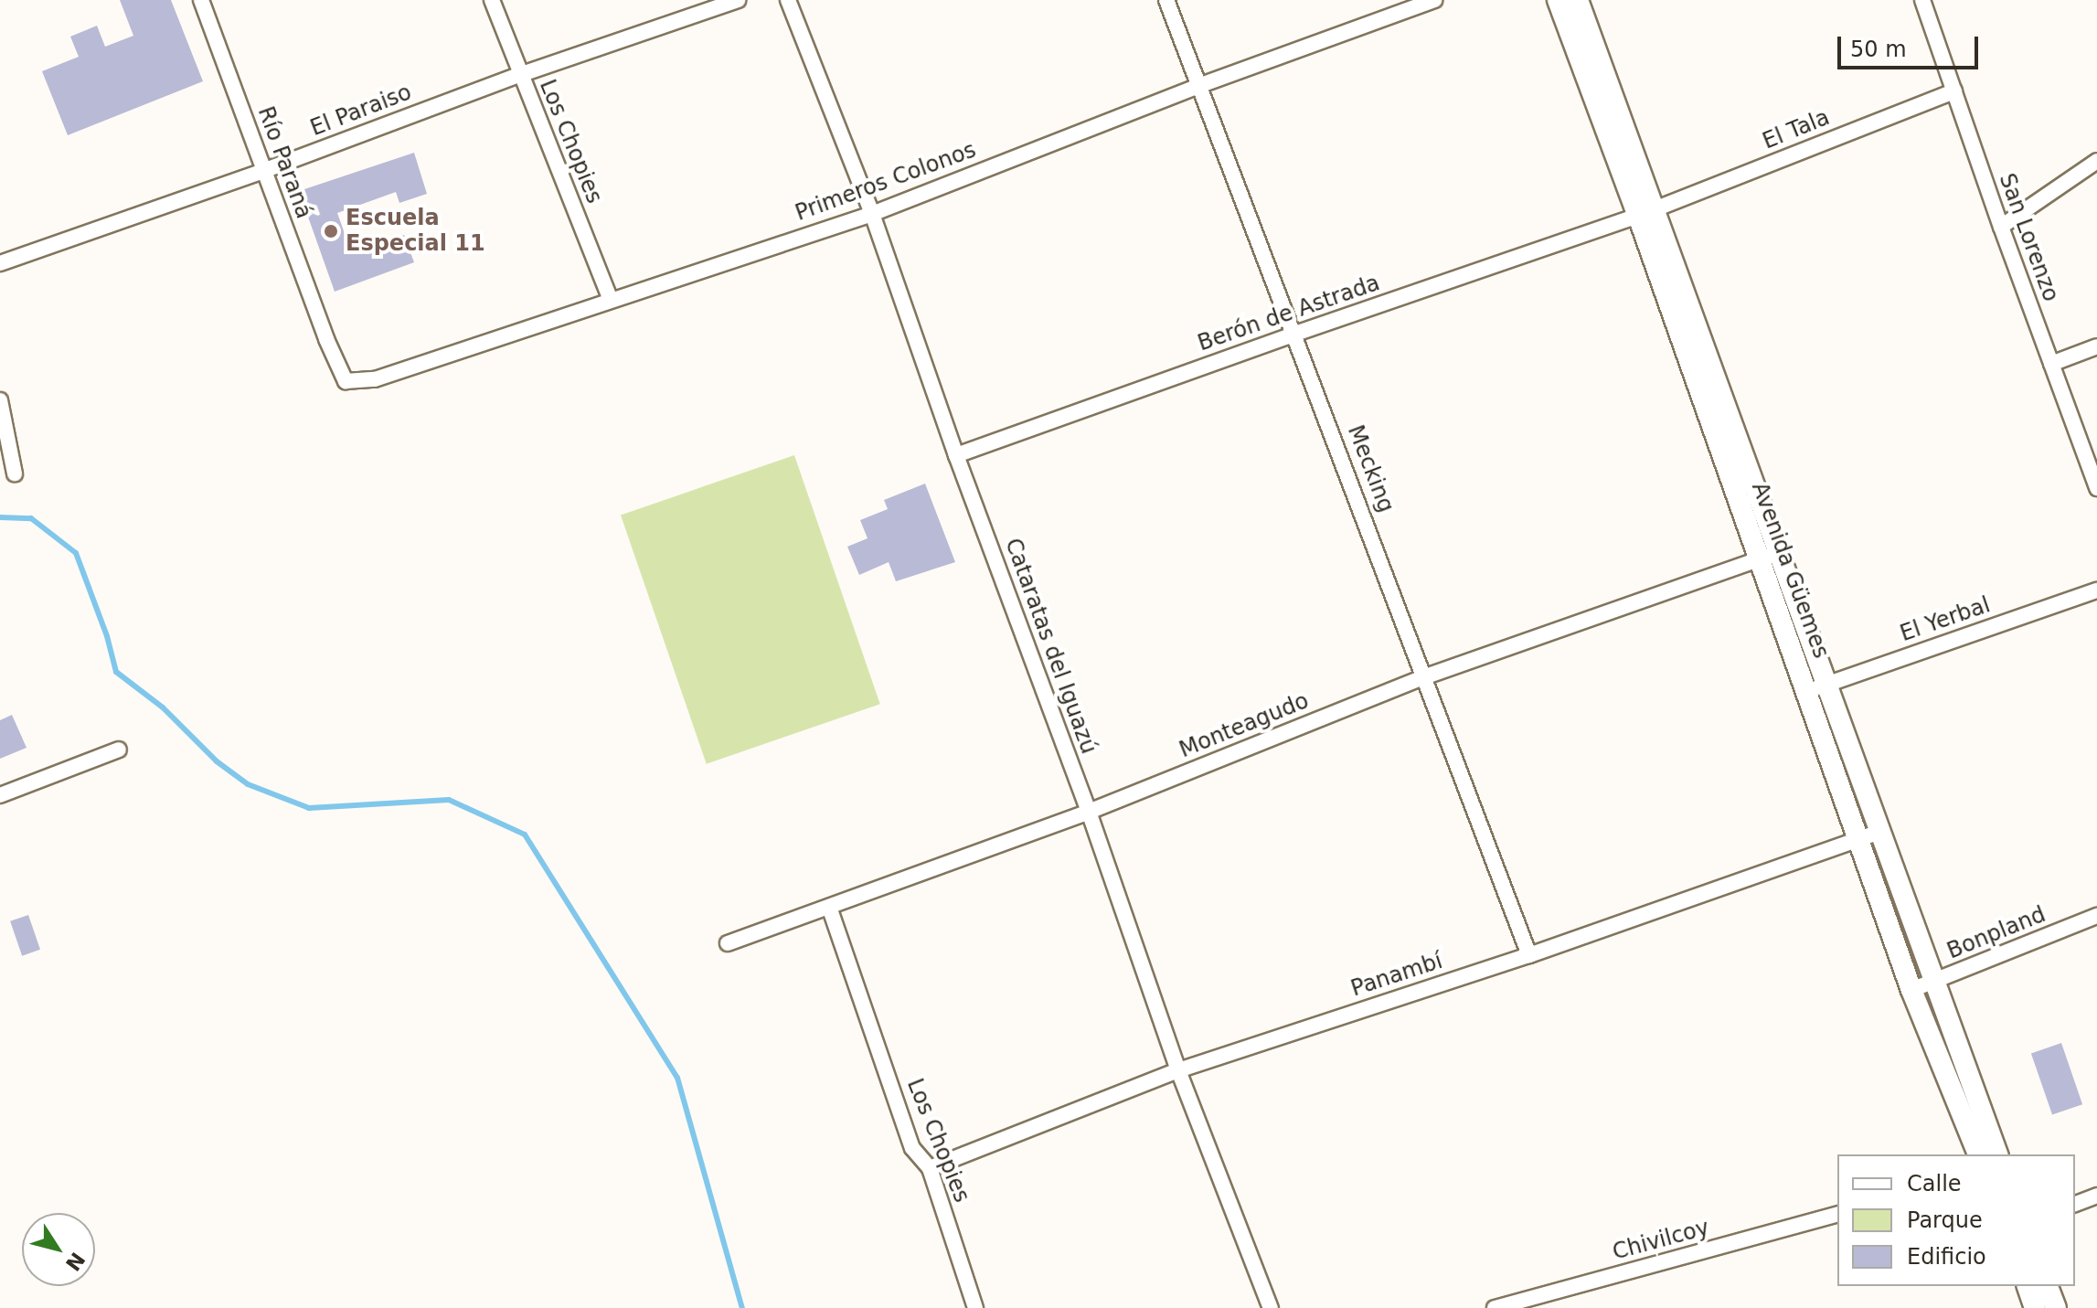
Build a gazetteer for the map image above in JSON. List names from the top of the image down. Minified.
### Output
{"streets":{"main road":["Avenida Güemes"],"street":["El Paraiso","El Tala","Los Chopies","Río Paraná","Primeros Colonos","San Lorenzo","Berón de Astrada","Mecking","El Yerbal","Cataratas del Iguazú","Monteagudo","Bonpland","Panambí","Chivilcoy"]},"crossings":[["El Paraiso","Los Chopies"],["El Paraiso","Río Paraná"],["El Tala","San Lorenzo"],["El Tala","Berón de Astrada"],["El Tala","Avenida Güemes"],["Los Chopies","Primeros Colonos"],["Los Chopies","Monteagudo"],["Los Chopies","Panambí"],["Río Paraná","Primeros Colonos"],["Primeros Colonos","Mecking"],["Primeros Colonos","Cataratas del Iguazú"],["Berón de Astrada","Mecking"],["Berón de Astrada","Avenida Güemes"],["Berón de Astrada","Cataratas del Iguazú"],["Mecking","Monteagudo"],["Mecking","Panambí"],["Avenida Güemes","El Yerbal"],["Avenida Güemes","Monteagudo"],["Avenida Güemes","Bonpland"],["Avenida Güemes","Panambí"],["Cataratas del Iguazú","Monteagudo"],["Cataratas del Iguazú","Panambí"]],"places":["Escuela Especial 11"],"legend":["Calle","Parque","Edificio"],"scale_bar":"50 m","north":"bottom right"}
